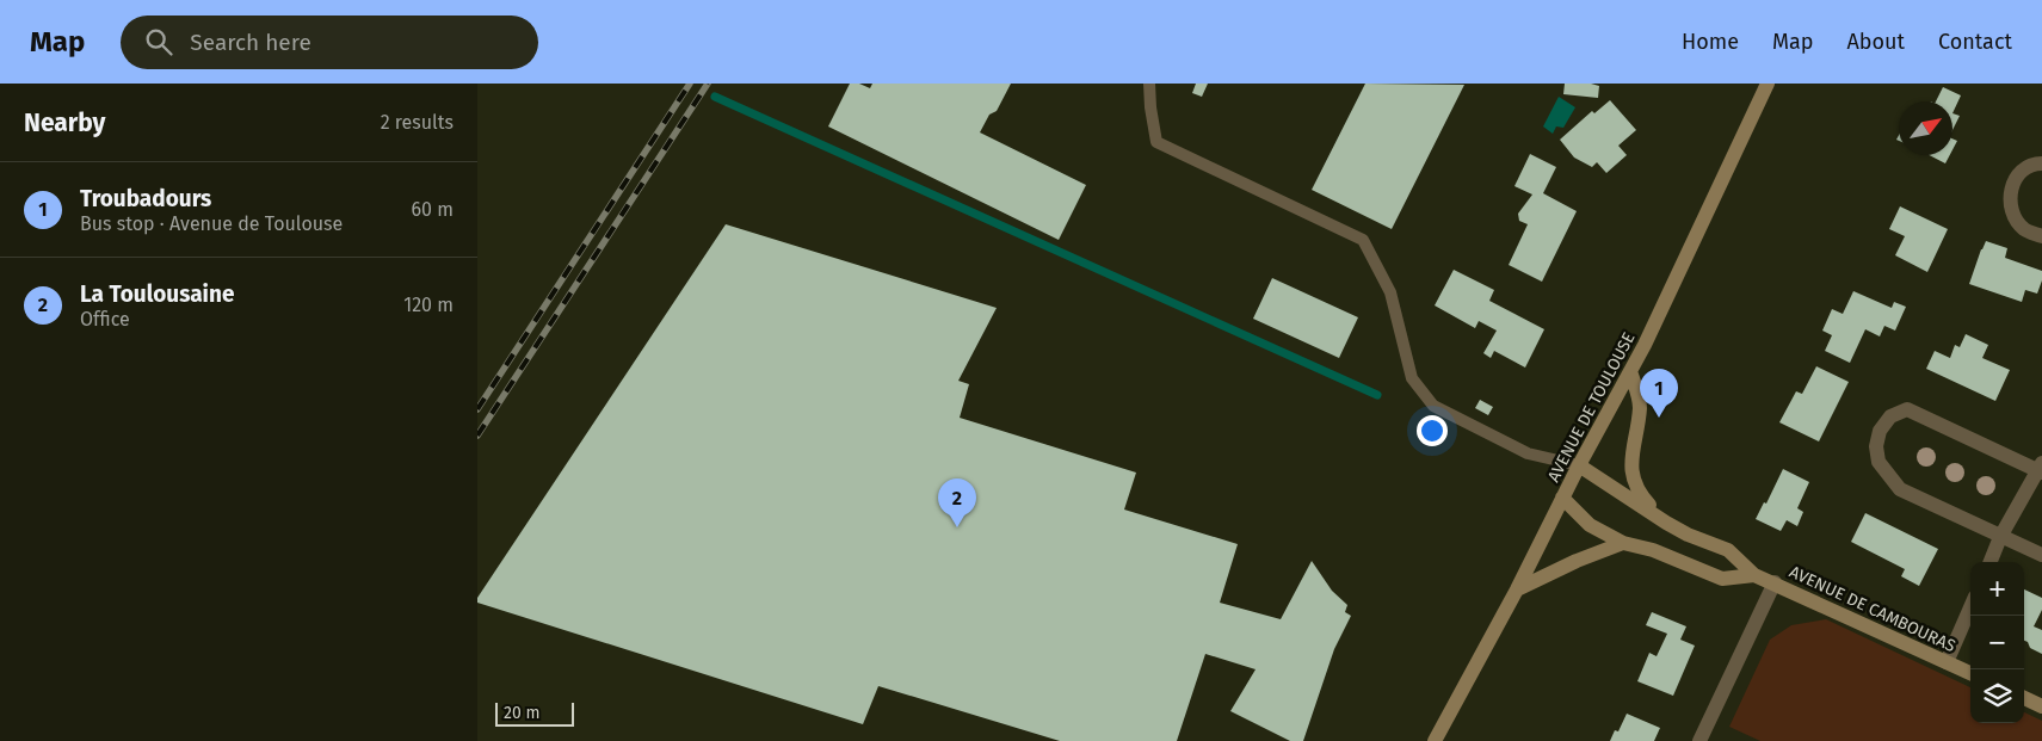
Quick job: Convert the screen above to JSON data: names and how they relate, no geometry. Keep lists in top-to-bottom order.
{
  "streets": {
    "street": ["AVENUE DE TOULOUSE", "AVENUE DE CAMBOURAS"]
  },
  "scale_bar": "20 m",
  "north": "top right",
  "page": {
    "header": "Map",
    "search": "Search here",
    "nav": [
      "Home",
      "Map",
      "About",
      "Contact"
    ],
    "heading": ["Nearby", "2 results"],
    "list": [
      {
        "mark": "1",
        "name": "Troubadours",
        "note": "Bus stop · Avenue de Toulouse",
        "value": "60 m"
      },
      {
        "mark": "2",
        "name": "La Toulousaine",
        "note": "Office",
        "value": "120 m"
      }
    ],
    "pins": ["1", "2"],
    "map_buttons": ["+", "−"],
    "scale": "20 m"
  }
}
